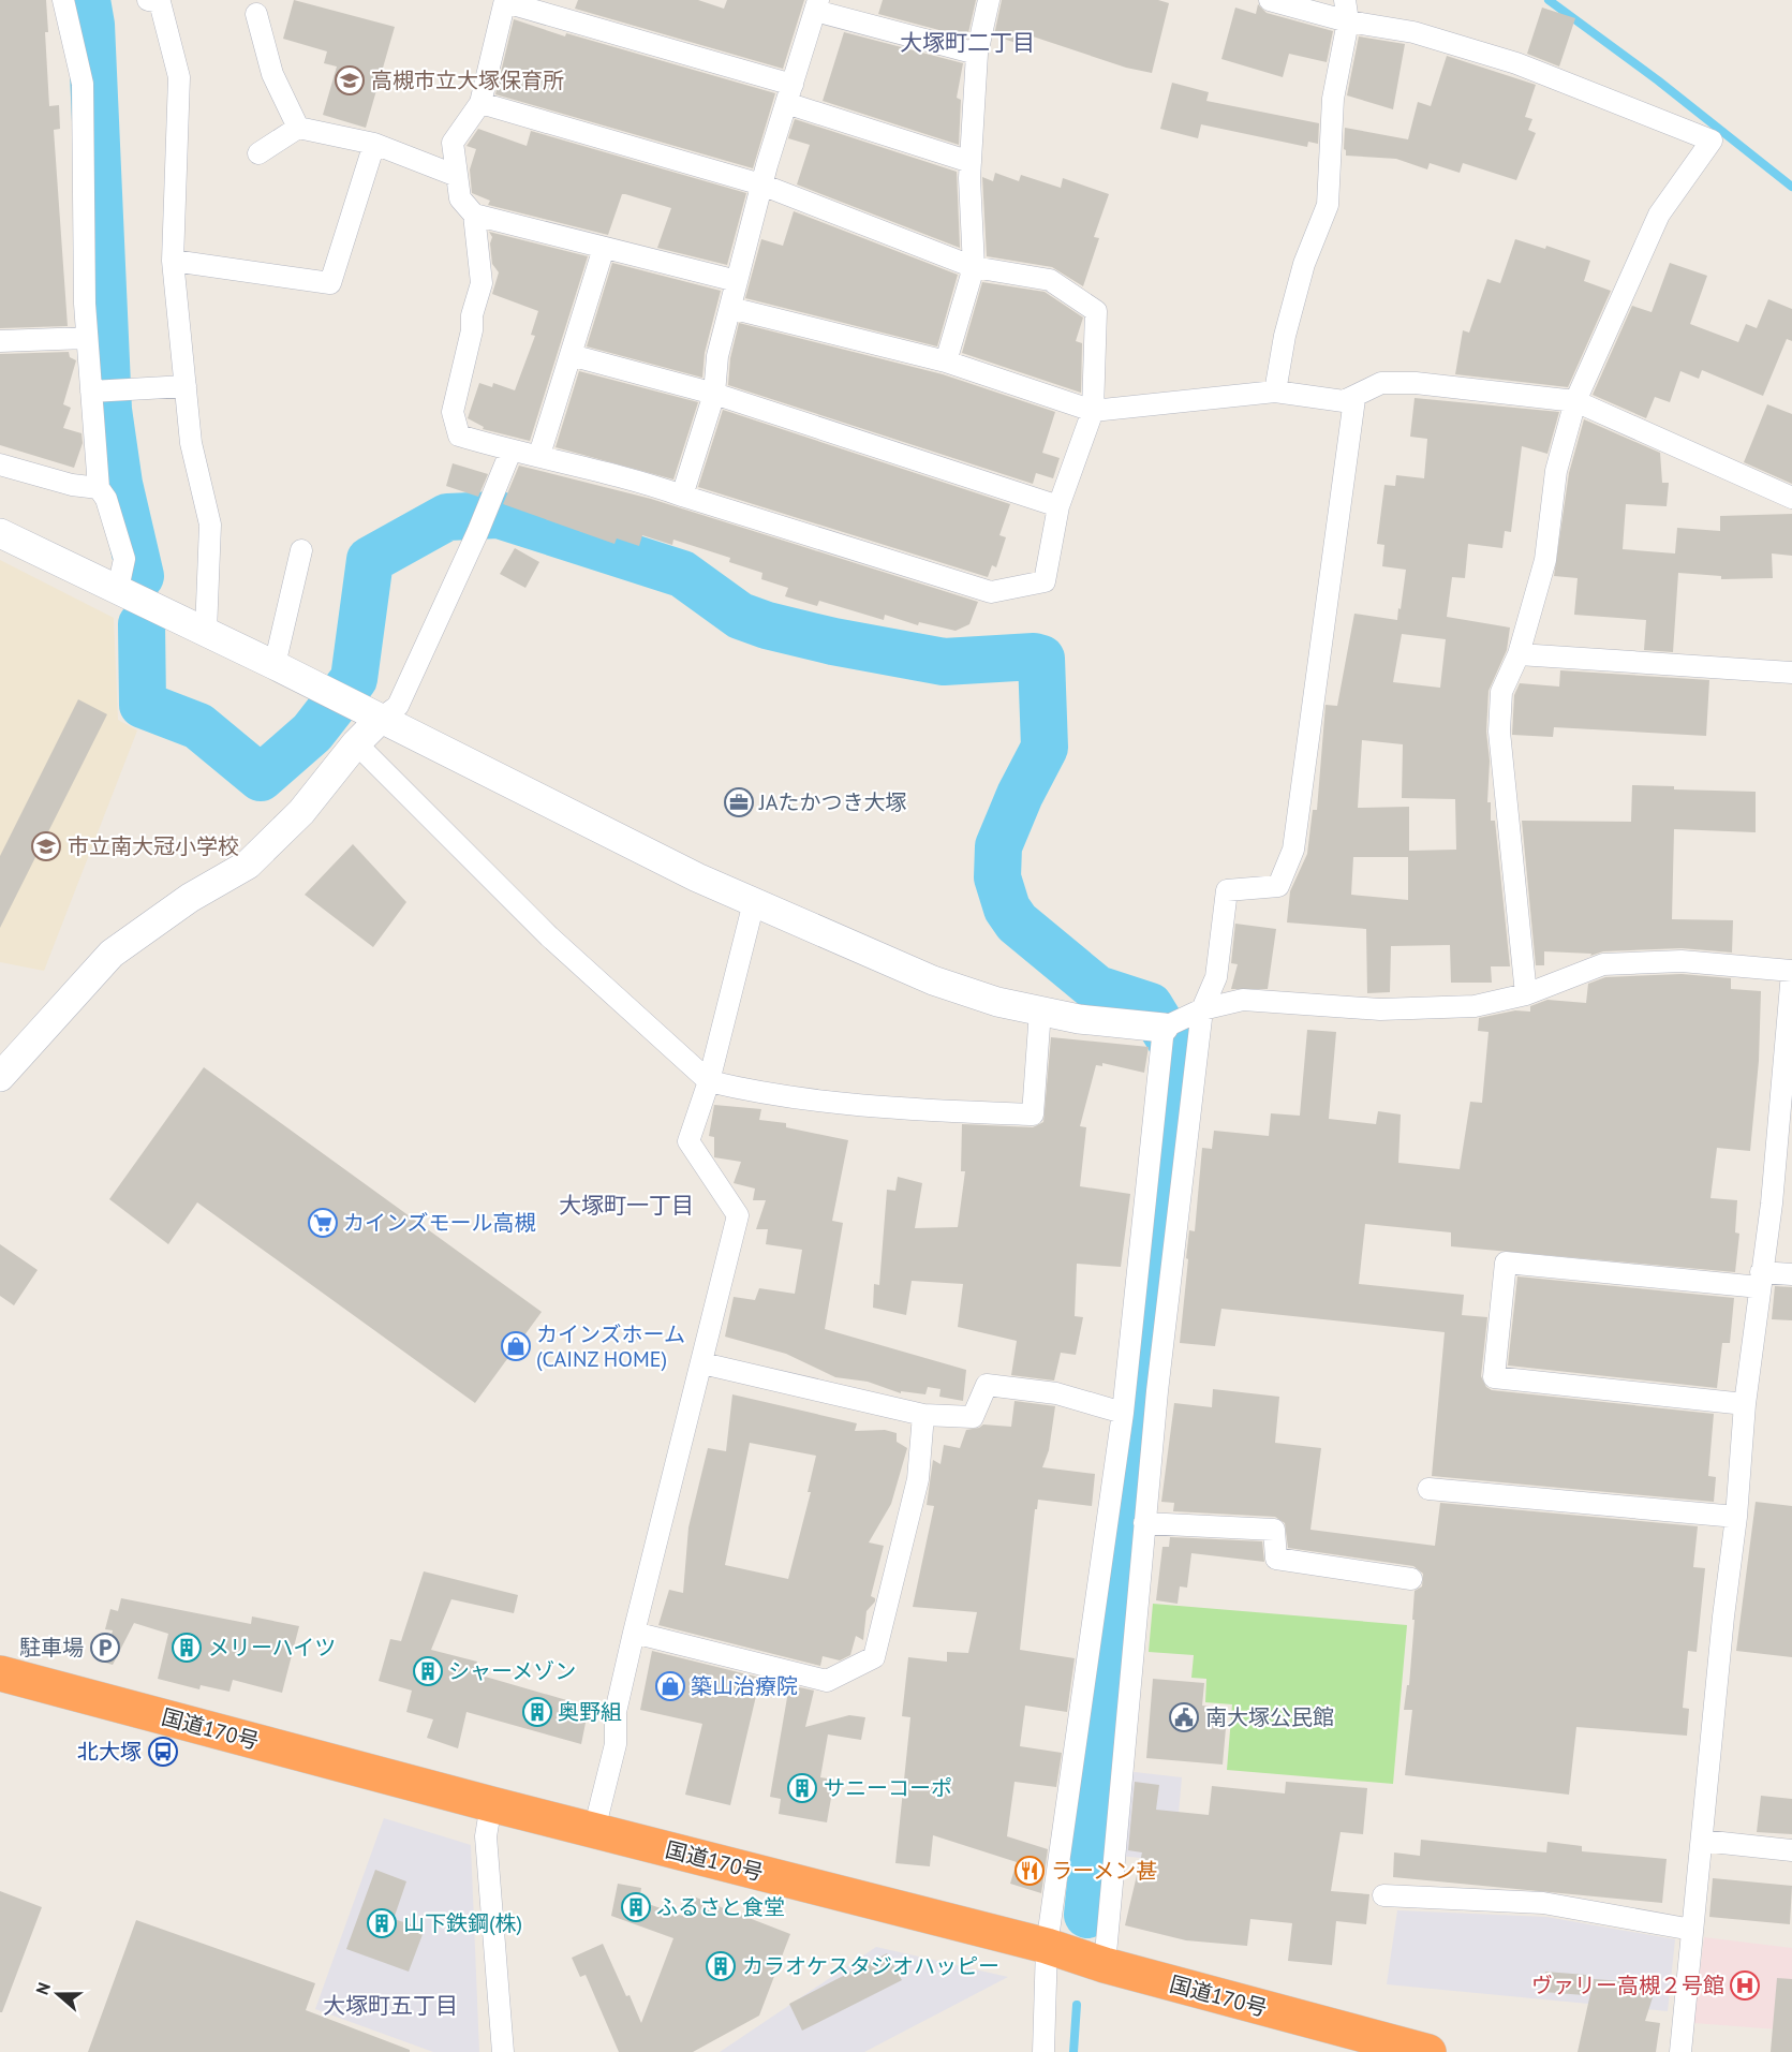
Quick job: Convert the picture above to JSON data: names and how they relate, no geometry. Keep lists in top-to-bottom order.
{
  "streets": {
    "highway": ["国道170号"]
  },
  "districts": ["大塚町二丁目", "大塚町一丁目", "大塚町五丁目"],
  "places": {
    "school or university": ["高槻市立大塚保育所", "市立南大冠小学校"],
    "office": ["JAたかつき大塚"],
    "supermarket": ["カインズモール高槻"],
    "shop": ["カインズホーム (CAINZ HOME)", "築山治療院"],
    "parking": ["駐車場"],
    "building": [
      "メリーハイツ",
      "シャーメゾン",
      "奥野組",
      "サニーコーポ",
      "ふるさと食堂",
      "山下鉄鋼(株)",
      "カラオケスタジオハッピー"
    ],
    "public building": ["南大塚公民館"],
    "bus stop": ["北大塚"],
    "restaurant": ["ラーメン甚"],
    "hospital": ["ヴァリー高槻２号館"]
  },
  "north": "left"
}
